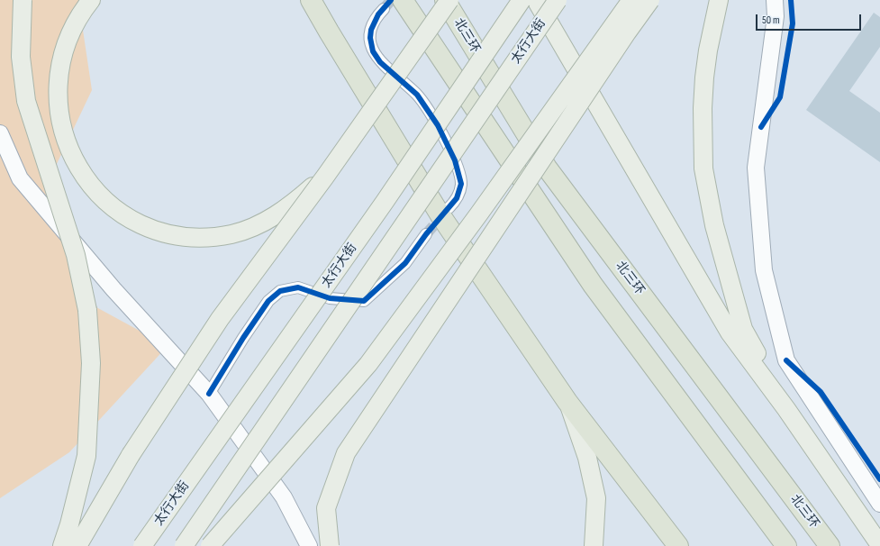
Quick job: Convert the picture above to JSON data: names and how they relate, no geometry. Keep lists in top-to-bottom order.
{
  "streets": {
    "highway": ["北三环"],
    "main road": ["太行大街"]
  },
  "scale_bar": "50 m"
}
